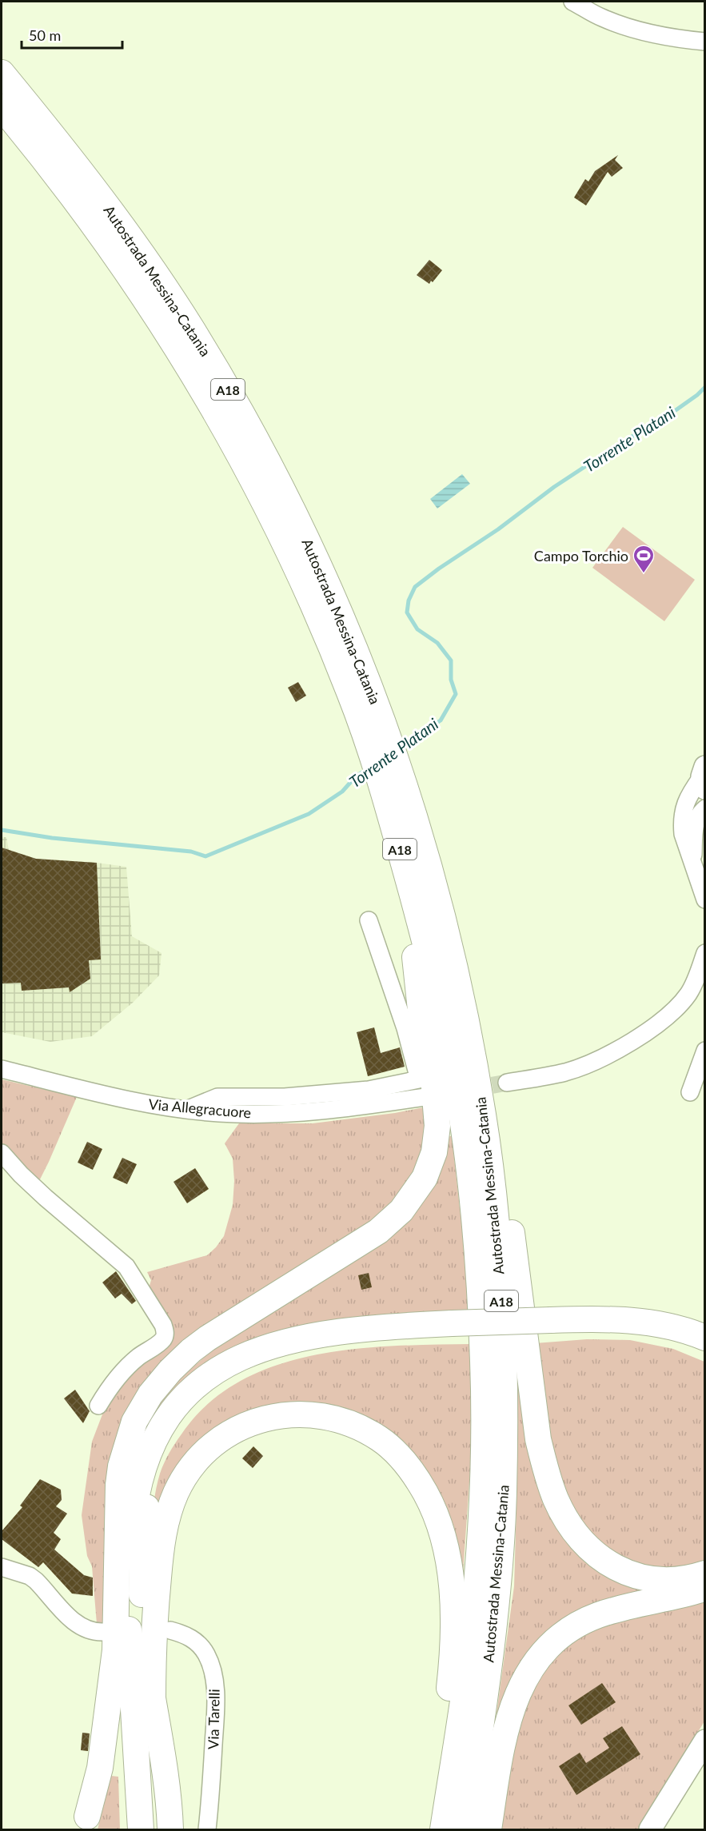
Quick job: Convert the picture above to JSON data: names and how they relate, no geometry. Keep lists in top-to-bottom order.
{
  "streets": {
    "highway": ["Autostrada Messina-Catania", "A18"],
    "street": ["Via Allegracuore", "Via Tarelli"]
  },
  "crossings": [
    ["Autostrada Messina-Catania", "A18"]
  ],
  "water": ["Torrente Platani"],
  "places": {
    "sports": ["Campo Torchio"]
  },
  "scale_bar": "50 m"
}
